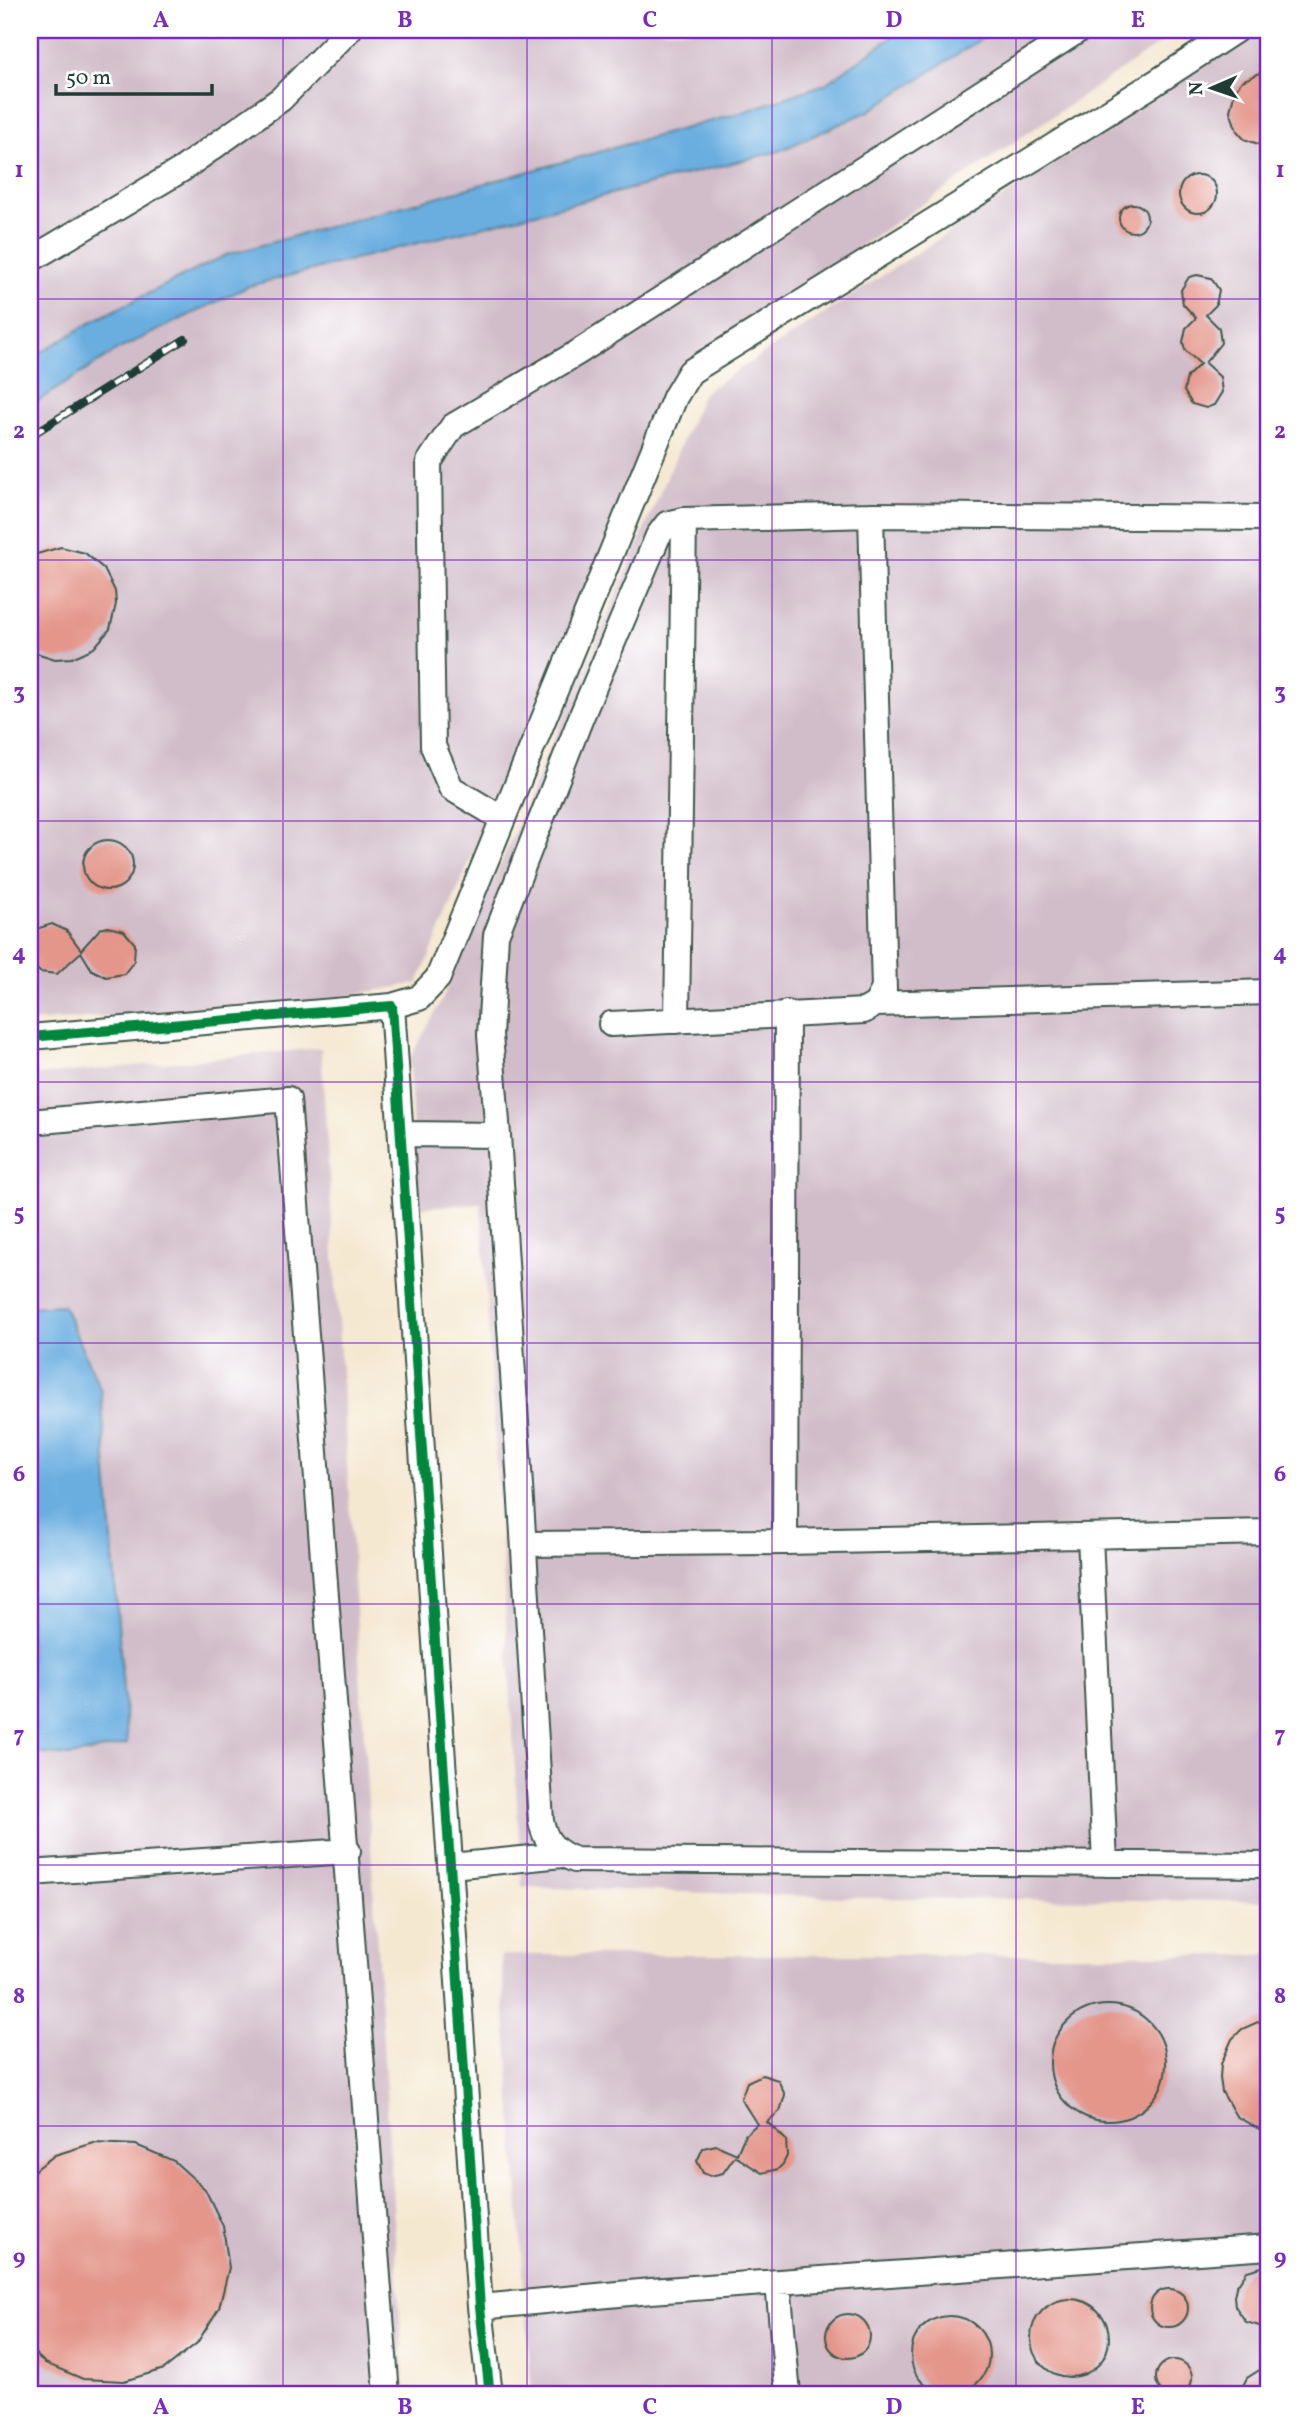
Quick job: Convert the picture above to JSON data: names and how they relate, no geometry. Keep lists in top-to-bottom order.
{
  "scale_bar": "50 m",
  "north": "left",
  "grid": {
    "columns": [
      "A",
      "B",
      "C",
      "D",
      "E"
    ],
    "rows": [
      "1",
      "2",
      "3",
      "4",
      "5",
      "6",
      "7",
      "8",
      "9"
    ]
  }
}
